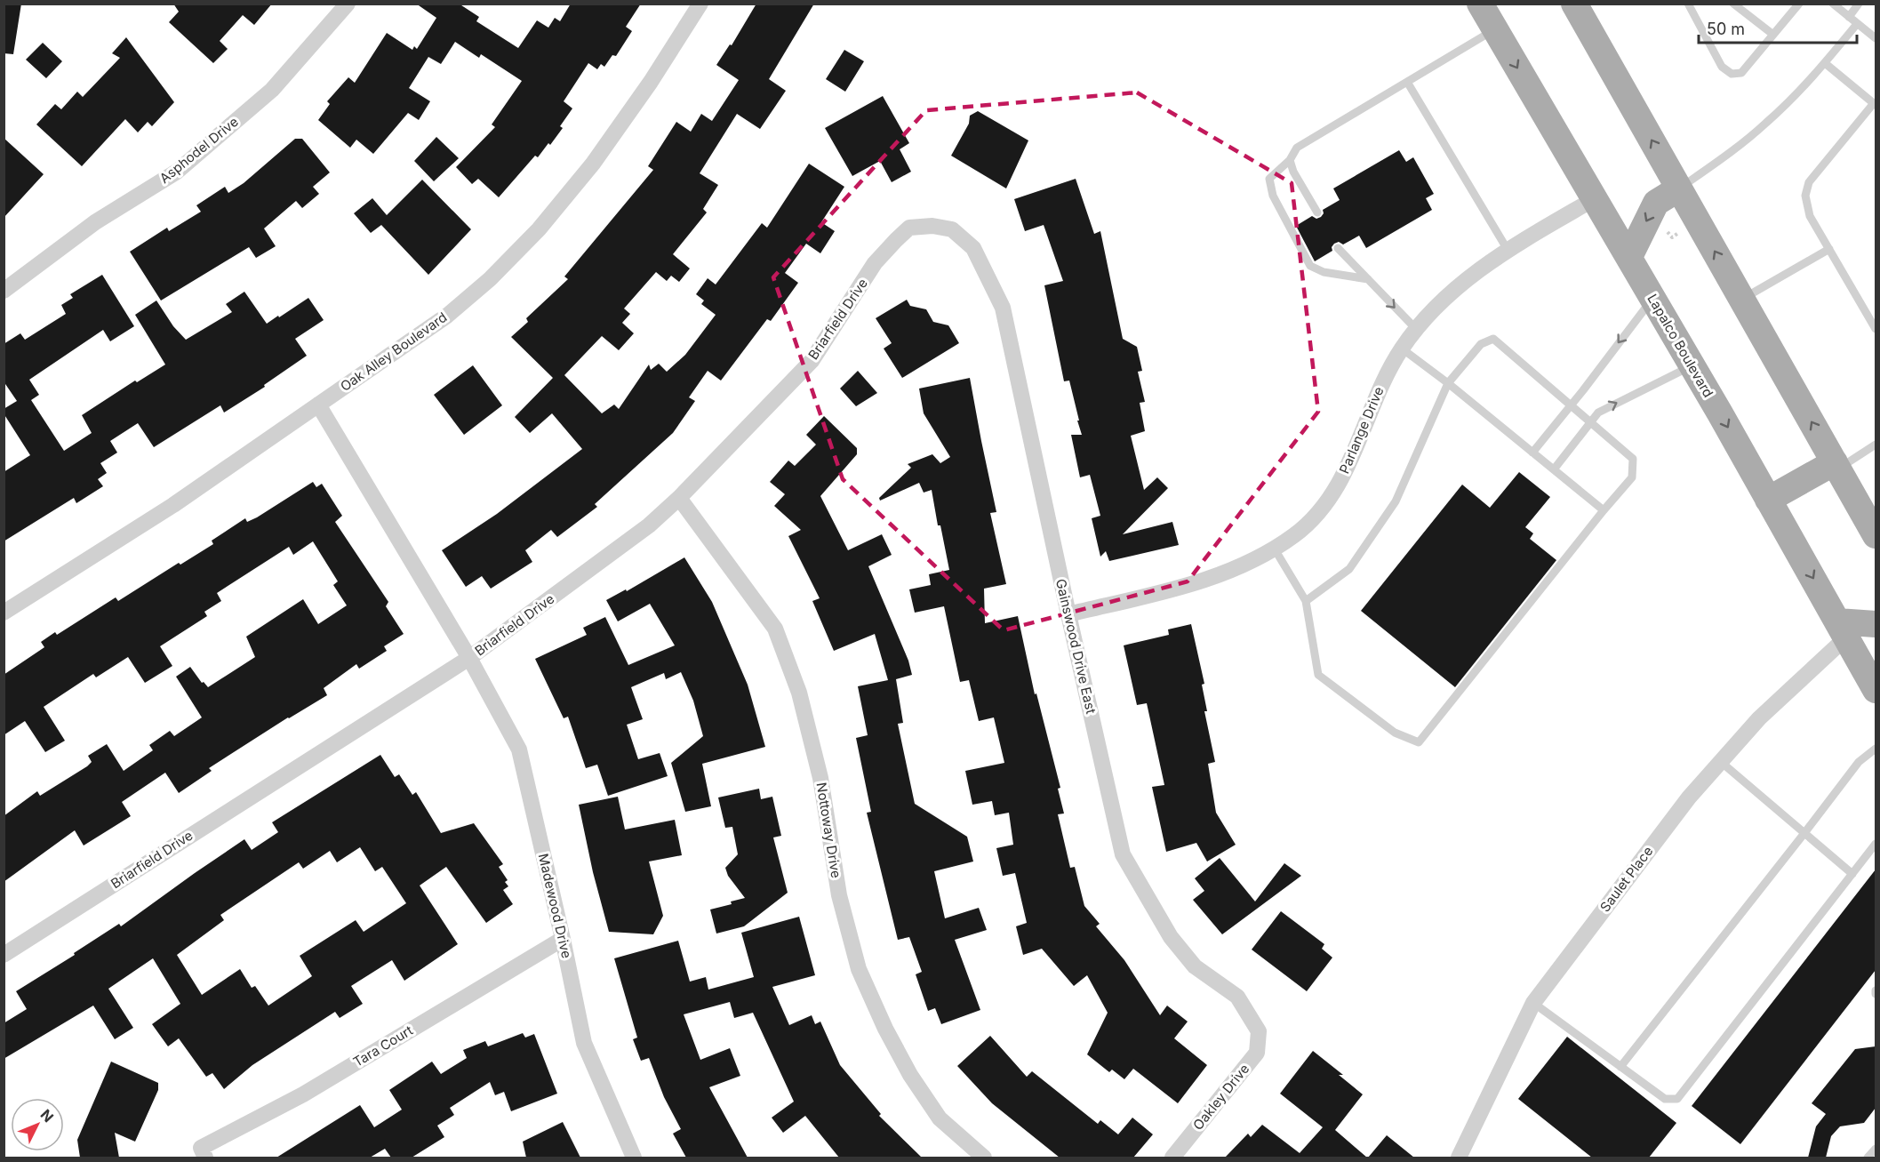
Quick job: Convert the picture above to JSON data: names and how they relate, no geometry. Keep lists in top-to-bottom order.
{
  "streets": {
    "main road": ["Lapalco Boulevard"],
    "street": [
      "Asphodel Drive",
      "Briarfield Drive",
      "Oak Alley Boulevard",
      "Parlange Drive",
      "Gainswood Drive East",
      "Nottoway Drive",
      "Saulet Place",
      "Madewood Drive",
      "Tara Court",
      "Oakley Drive"
    ]
  },
  "crossings": [
    ["Briarfield Drive", "Gainswood Drive East"],
    ["Briarfield Drive", "Nottoway Drive"],
    ["Briarfield Drive", "Madewood Drive"],
    ["Lapalco Boulevard", "Parlange Drive"],
    ["Lapalco Boulevard", "Saulet Place"],
    ["Oak Alley Boulevard", "Madewood Drive"],
    ["Parlange Drive", "Gainswood Drive East"],
    ["Gainswood Drive East", "Oakley Drive"],
    ["Madewood Drive", "Tara Court"]
  ],
  "scale_bar": "50 m",
  "north": "top right"
}
